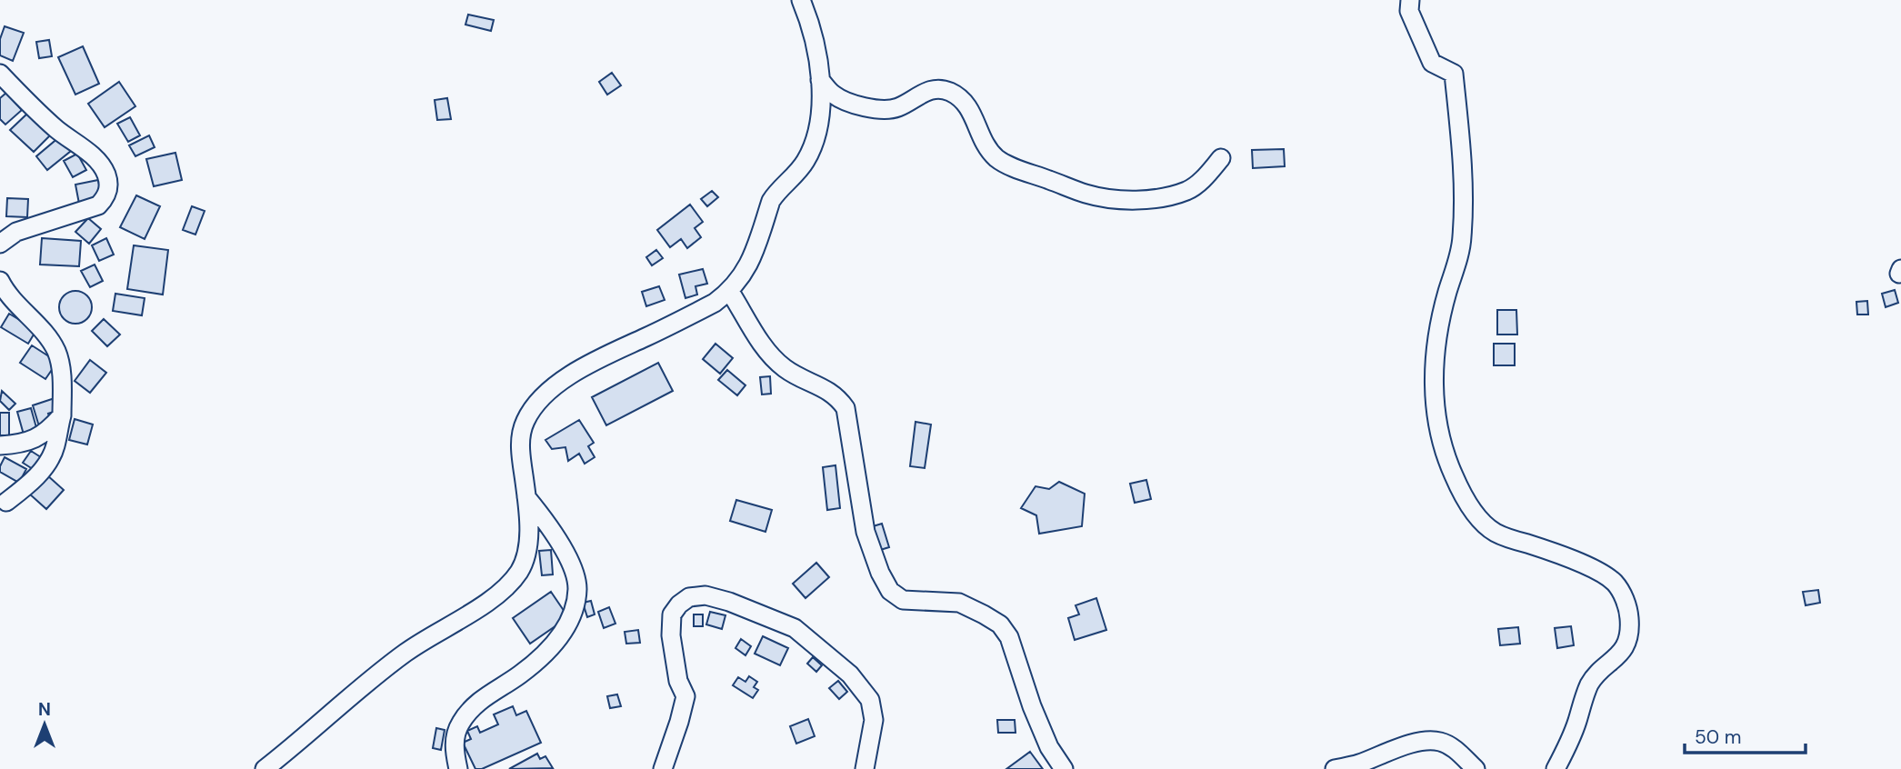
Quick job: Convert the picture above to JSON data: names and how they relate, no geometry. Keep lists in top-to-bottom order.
{
  "scale_bar": "50 m",
  "north": "top"
}
